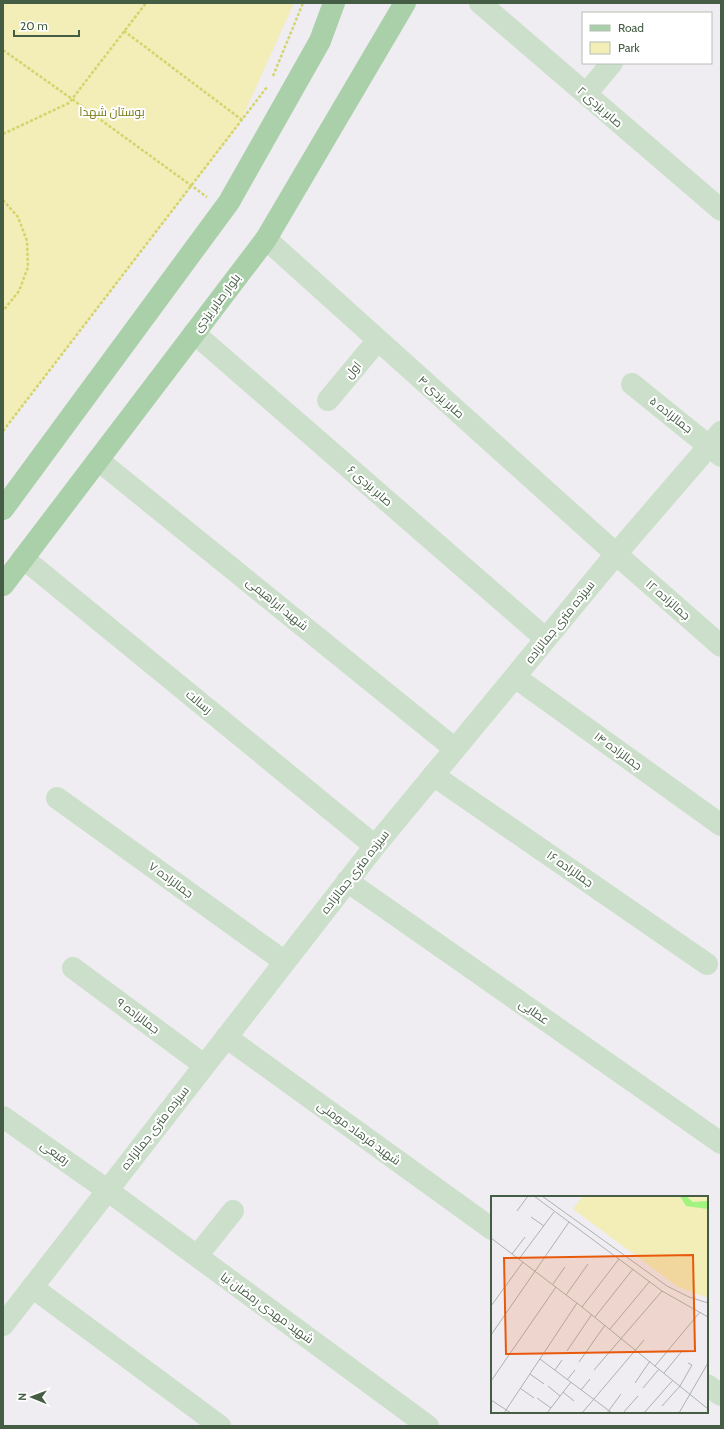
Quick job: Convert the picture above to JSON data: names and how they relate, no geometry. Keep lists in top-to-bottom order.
{
  "streets": {
    "main road": ["بلوار صابر یزدی"],
    "street": [
      "صابر یزدی ۲",
      "اول",
      "صابر یزدی ۴",
      "جمالزاده ۵",
      "صابر یزدی ۶",
      "جمالزاده ۱۲",
      "شهید ابراهیمی",
      "سیزده متری جمالزاده",
      "رسالت",
      "جمالزاده ۱۴",
      "جمالزاده ۱۶",
      "جمالزاده ۷",
      "عطایی",
      "جمالزاده ۹",
      "شهید فرهاد مومنی",
      "رفیعی",
      "شهید مهدی رمضان نیا"
    ]
  },
  "crossings": [
    ["بلوار صابر یزدی", "صابر یزدی ۴"],
    ["بلوار صابر یزدی", "صابر یزدی ۶"],
    ["بلوار صابر یزدی", "شهید ابراهیمی"],
    ["بلوار صابر یزدی", "رسالت"],
    ["اول", "صابر یزدی ۴"],
    ["صابر یزدی ۴", "جمالزاده ۱۲"],
    ["صابر یزدی ۴", "سیزده متری جمالزاده"],
    ["جمالزاده ۵", "سیزده متری جمالزاده"],
    ["صابر یزدی ۶", "سیزده متری جمالزاده"],
    ["جمالزاده ۱۲", "سیزده متری جمالزاده"],
    ["شهید ابراهیمی", "سیزده متری جمالزاده"],
    ["سیزده متری جمالزاده", "رسالت"],
    ["سیزده متری جمالزاده", "جمالزاده ۱۴"],
    ["سیزده متری جمالزاده", "جمالزاده ۱۶"],
    ["سیزده متری جمالزاده", "جمالزاده ۷"],
    ["سیزده متری جمالزاده", "عطایی"],
    ["سیزده متری جمالزاده", "جمالزاده ۹"],
    ["سیزده متری جمالزاده", "شهید فرهاد مومنی"],
    ["سیزده متری جمالزاده", "رفیعی"],
    ["سیزده متری جمالزاده", "شهید مهدی رمضان نیا"],
    ["رفیعی", "شهید مهدی رمضان نیا"]
  ],
  "parks": ["بوستان شهدا"],
  "legend": ["Road", "Park"],
  "scale_bar": "20 m",
  "north": "left"
}
